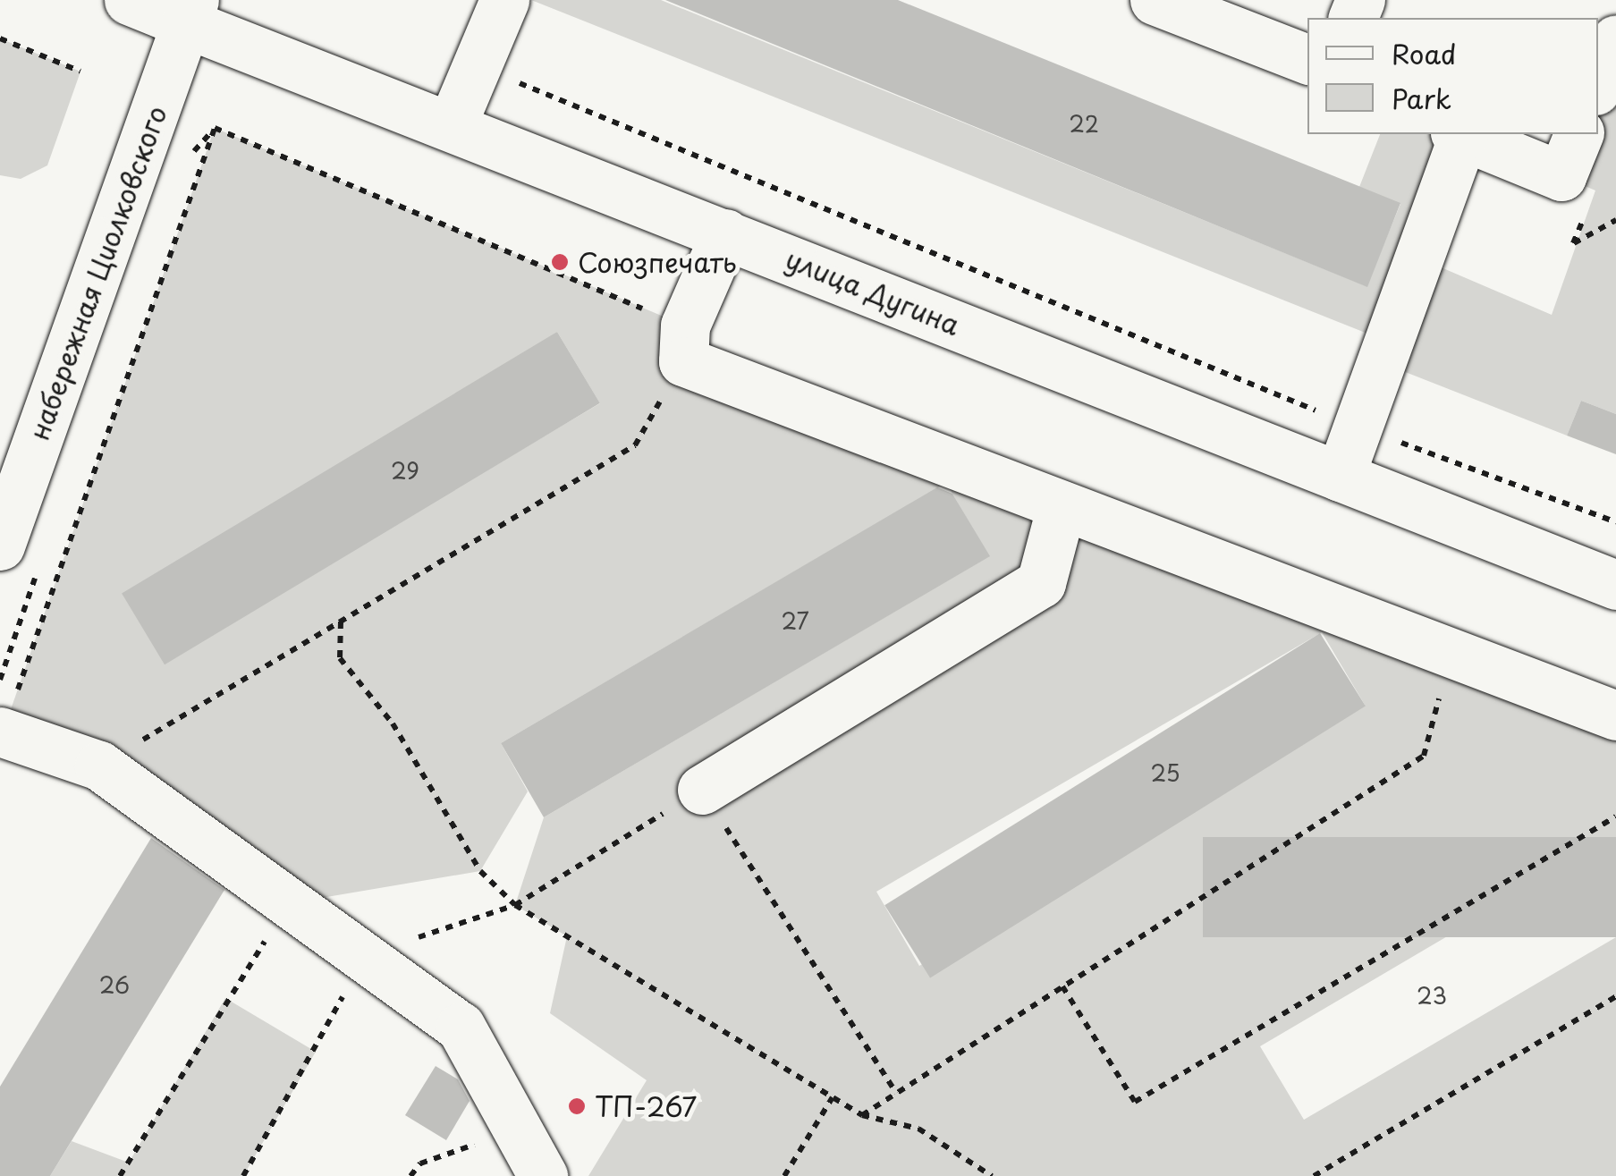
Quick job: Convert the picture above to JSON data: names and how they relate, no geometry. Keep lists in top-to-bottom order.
{
  "streets": {
    "main road": ["набережная Циолковского", "улица Дугина"]
  },
  "crossings": [
    ["набережная Циолковского", "улица Дугина"]
  ],
  "places": ["Союзпечать", "ТП-267"],
  "house_numbers": [
    "22",
    "29",
    "27",
    "25",
    "26",
    "23"
  ],
  "legend": ["Road", "Park"]
}
